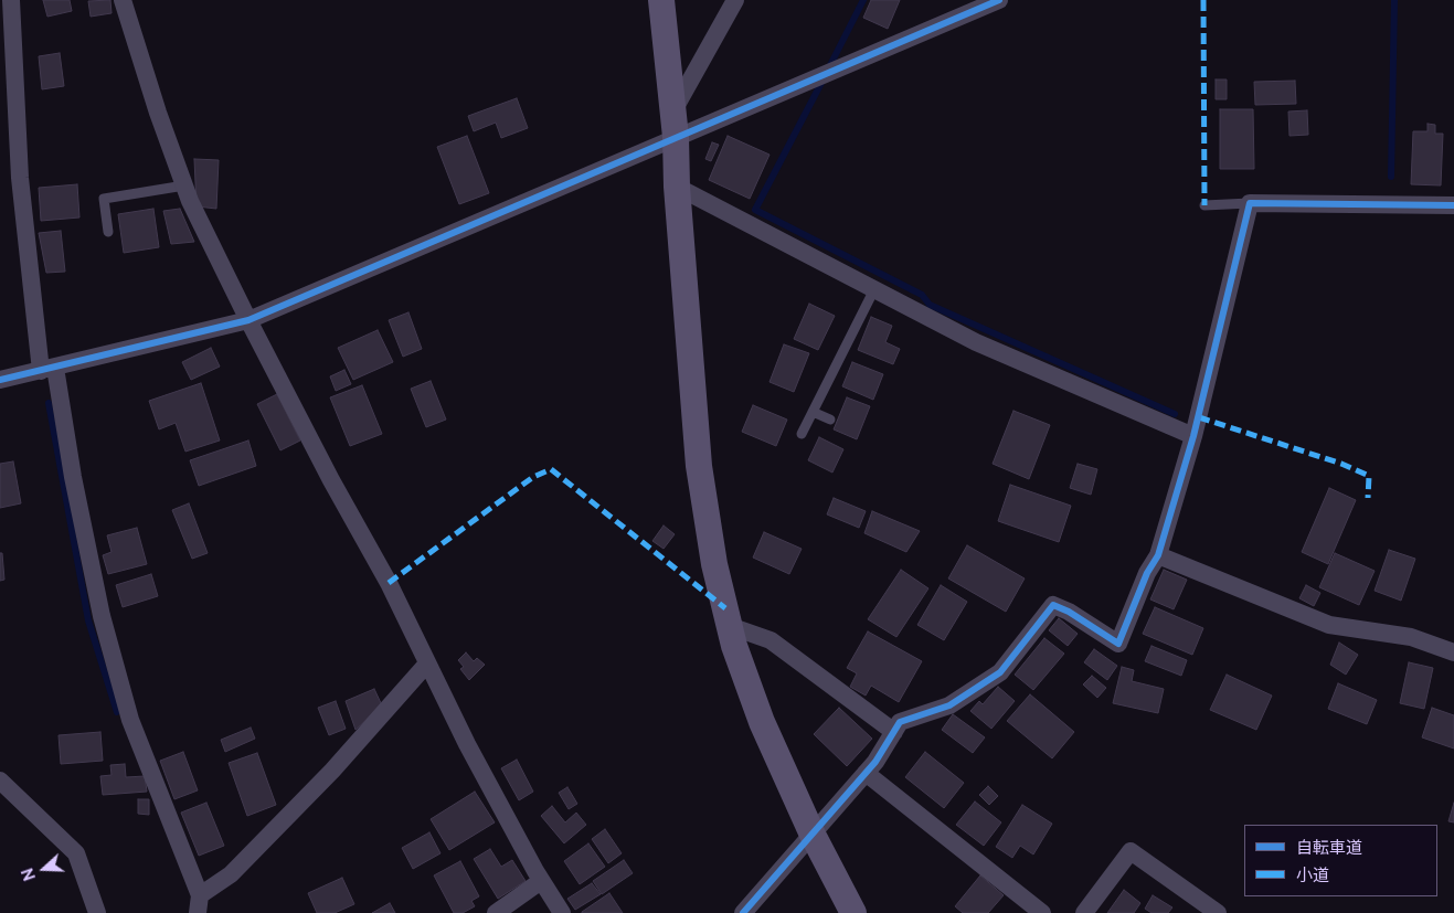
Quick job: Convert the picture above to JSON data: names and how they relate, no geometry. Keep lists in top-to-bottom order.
{
  "legend": ["自転車道", "小道"],
  "north": "left"
}
